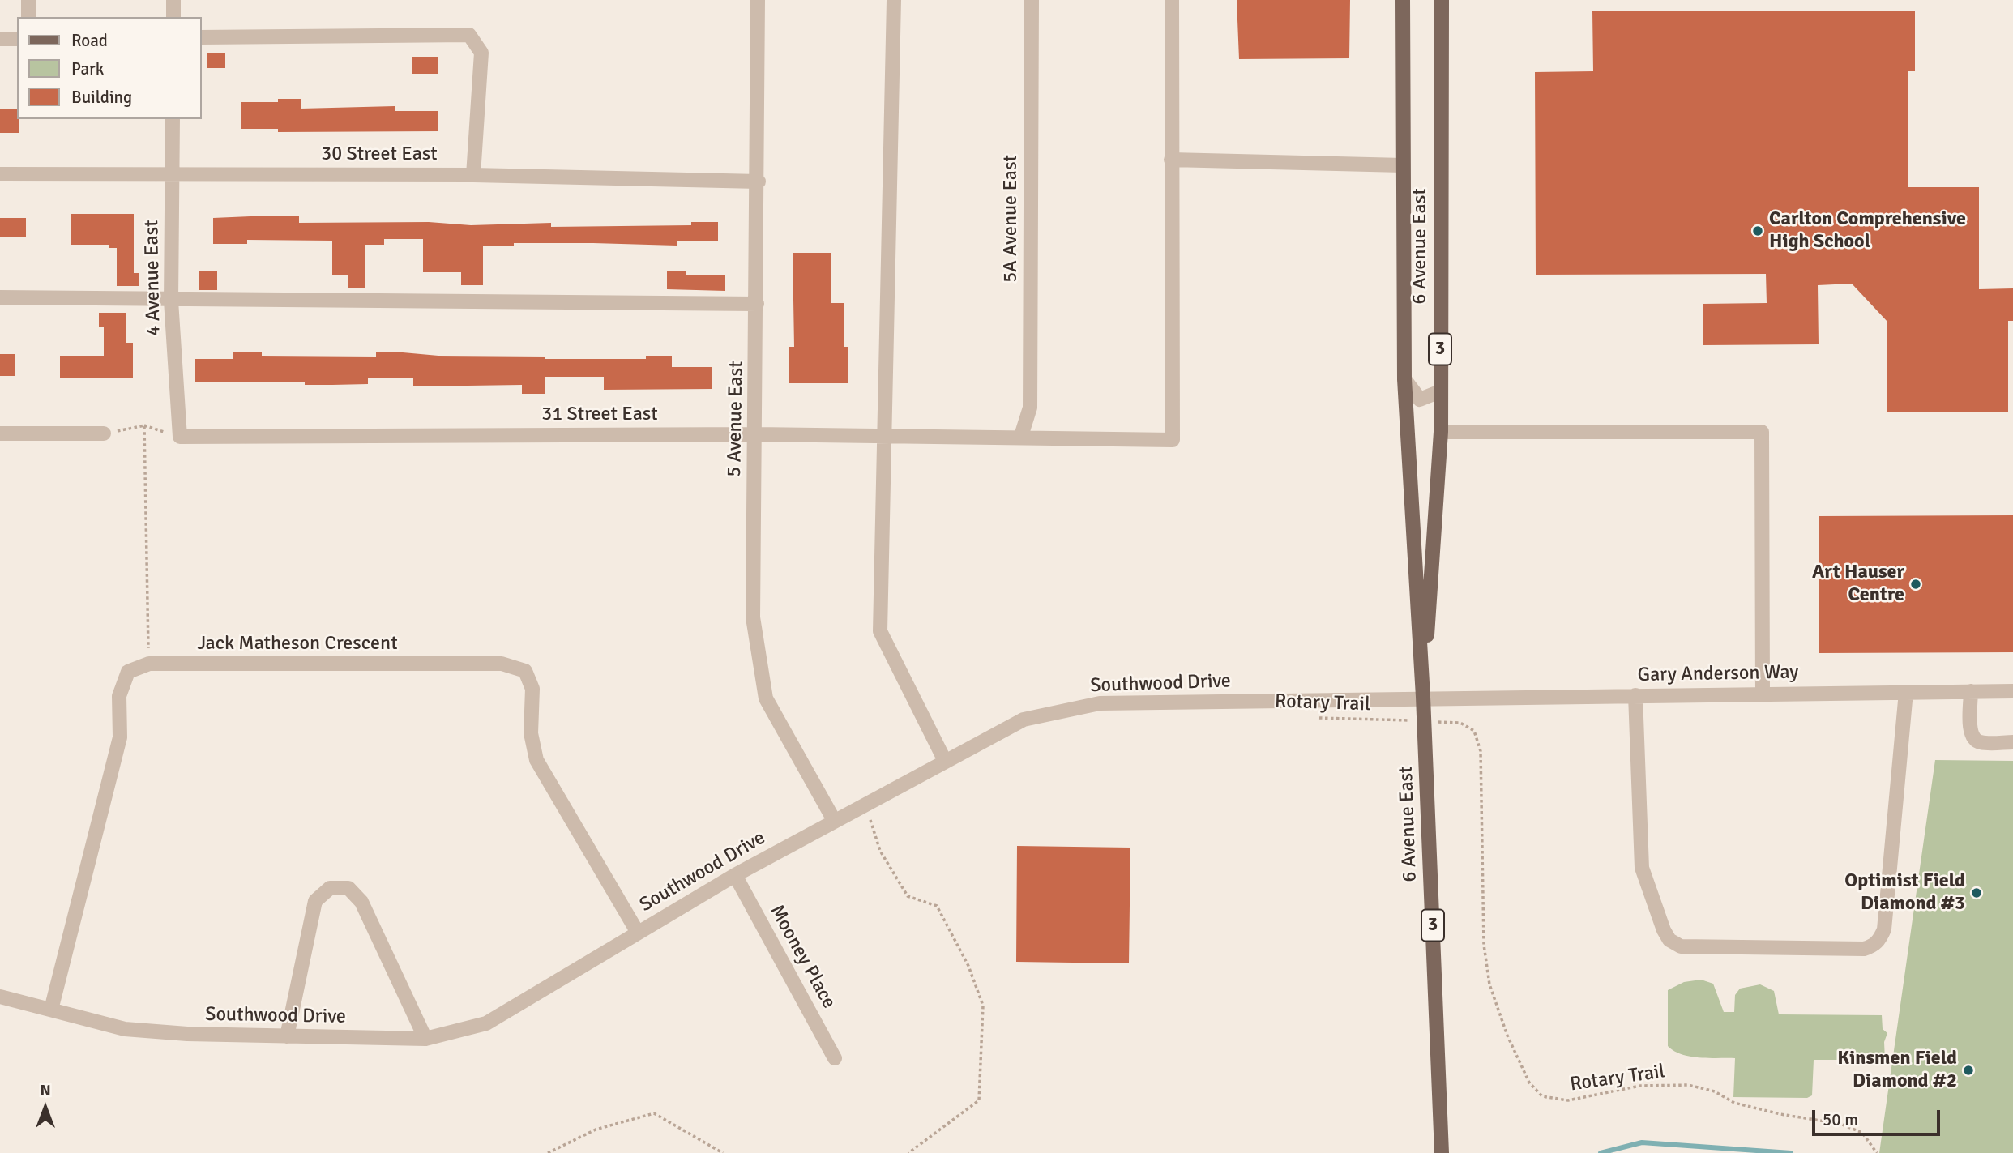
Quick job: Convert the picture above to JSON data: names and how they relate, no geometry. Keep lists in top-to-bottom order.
{
  "streets": {
    "main road": ["6 Avenue East", "3"],
    "street": [
      "30 Street East",
      "5A Avenue East",
      "4 Avenue East",
      "31 Street East",
      "5 Avenue East",
      "Jack Matheson Crescent",
      "Gary Anderson Way",
      "Southwood Drive",
      "Mooney Place"
    ],
    "path": ["Rotary Trail"]
  },
  "crossings": [
    ["30 Street East", "4 Avenue East"],
    ["30 Street East", "5 Avenue East"],
    ["5A Avenue East", "31 Street East"],
    ["6 Avenue East", "Gary Anderson Way"],
    ["6 Avenue East", "Southwood Drive"],
    ["4 Avenue East", "31 Street East"],
    ["31 Street East", "5 Avenue East"],
    ["5 Avenue East", "Southwood Drive"],
    ["Jack Matheson Crescent", "Southwood Drive"],
    ["Gary Anderson Way", "Southwood Drive"],
    ["Southwood Drive", "Mooney Place"]
  ],
  "places": [
    "Carlton Comprehensive High School",
    "Art Hauser Centre",
    "Optimist Field Diamond #3",
    "Kinsmen Field Diamond #2"
  ],
  "legend": ["Road", "Park", "Building"],
  "scale_bar": "50 m",
  "north": "top"
}
